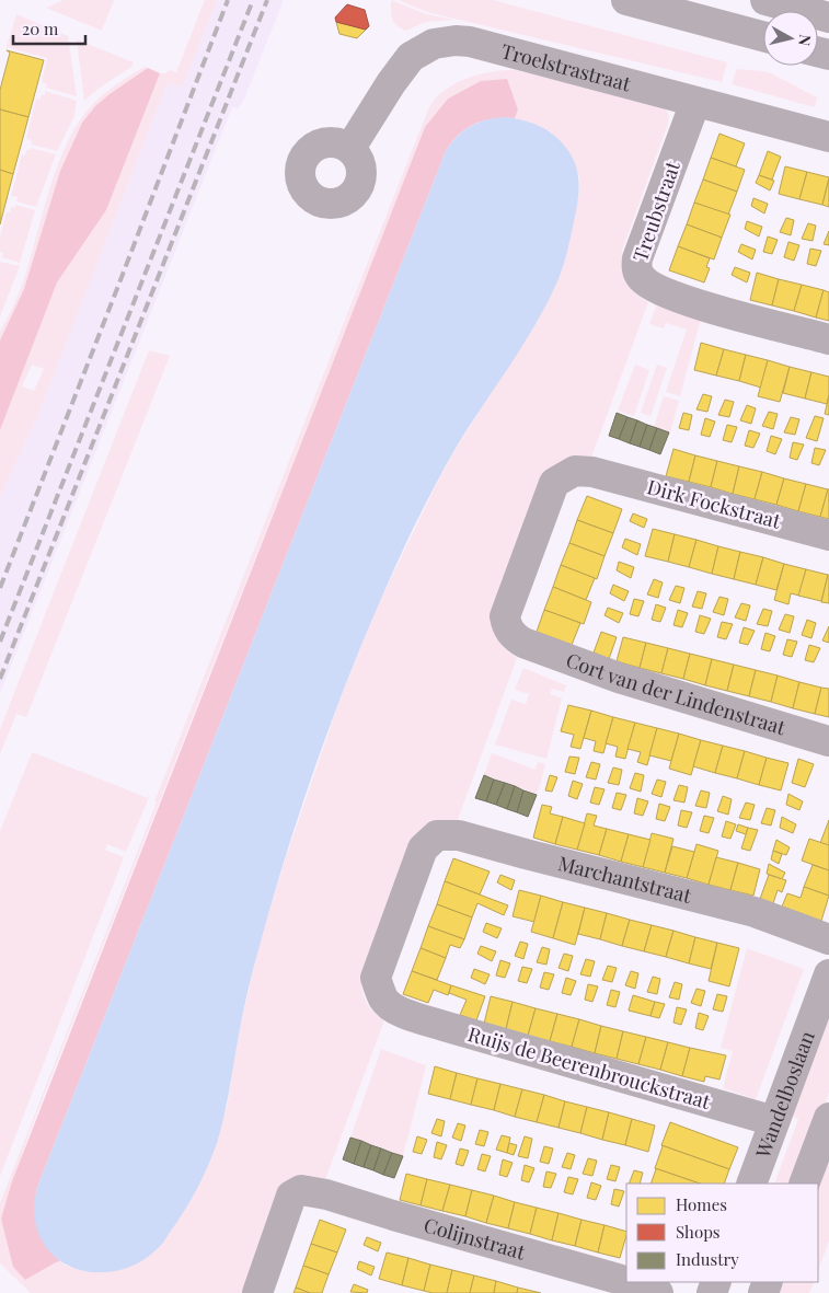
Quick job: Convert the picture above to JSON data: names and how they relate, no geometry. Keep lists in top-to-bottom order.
{
  "streets": {
    "street": [
      "Troelstrastraat",
      "Treubstraat",
      "Dirk Fockstraat",
      "Cort van der Lindenstraat",
      "Marchantstraat",
      "Ruijs de Beerenbrouckstraat",
      "Wandelboslaan",
      "Colijnstraat"
    ]
  },
  "crossings": [
    ["Troelstrastraat", "Treubstraat"],
    ["Dirk Fockstraat", "Cort van der Lindenstraat"],
    ["Marchantstraat", "Ruijs de Beerenbrouckstraat"],
    ["Ruijs de Beerenbrouckstraat", "Wandelboslaan"]
  ],
  "legend": ["Homes", "Shops", "Industry"],
  "scale_bar": "20 m",
  "north": "right"
}
